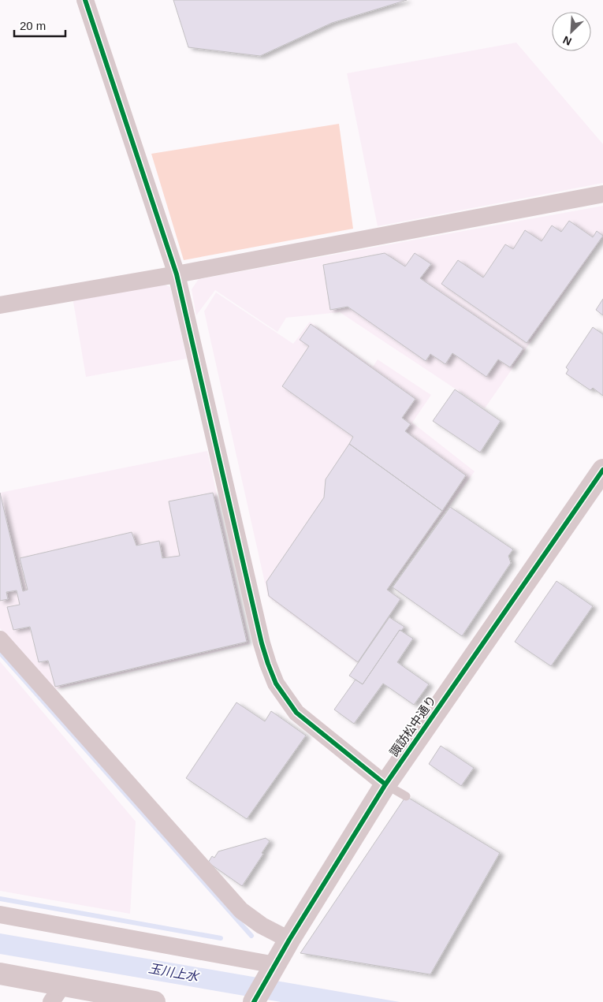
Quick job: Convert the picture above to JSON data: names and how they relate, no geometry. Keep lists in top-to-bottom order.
{
  "streets": {
    "street": ["諏訪松中通り"]
  },
  "water": ["玉川上水"],
  "scale_bar": "20 m",
  "north": "bottom left"
}
